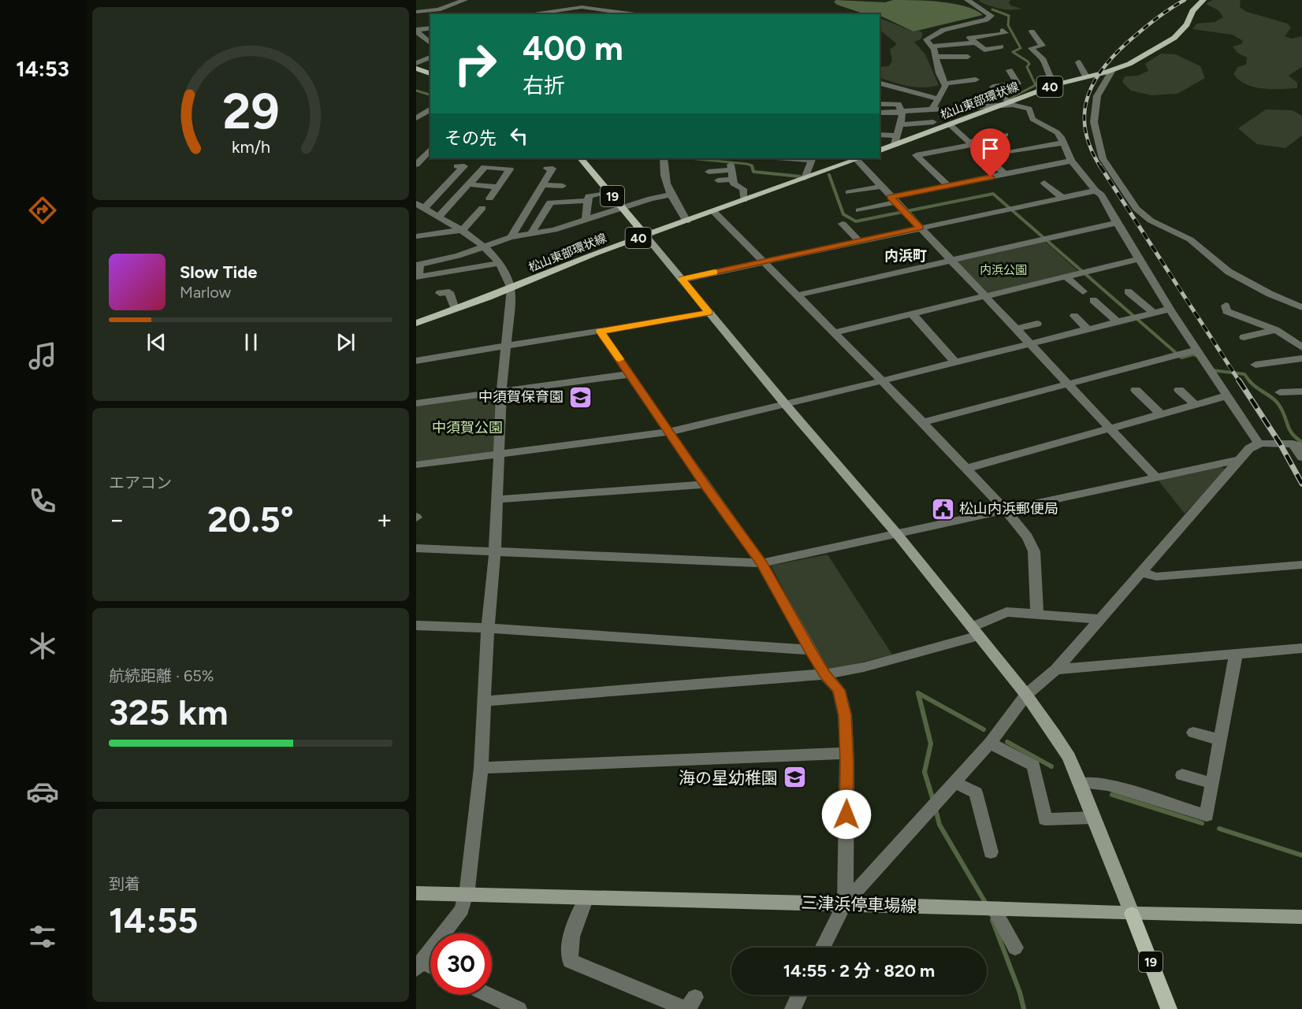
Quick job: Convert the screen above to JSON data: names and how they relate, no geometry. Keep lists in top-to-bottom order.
{
  "streets": {
    "main road": ["40", "松山東部環状線", "19"],
    "street": ["三津浜停車場線"]
  },
  "crossings": [
    ["松山東部環状線", "19"],
    ["19", "三津浜停車場線"]
  ],
  "districts": ["内浜町"],
  "parks": ["内浜公園", "中須賀公園"],
  "places": {
    "school or university": ["中須賀保育園", "海の星幼稚園"],
    "public building": ["松山内浜郵便局"]
  },
  "page": {
    "tabs": "14:53",
    "turn": ["400 m", "右折"],
    "then": "その先",
    "song": ["Slow Tide", "Marlow"],
    "tile": [
      "エアコン",
      ["航続距離 · 65%", "325 km"],
      ["到着", "14:55"]
    ],
    "heat": ["−", "20.5°", "+"],
    "limit": "30",
    "trip": "14:55 · 2 分 · 820 m",
    "gauge": ["29", "km/h"]
  }
}
